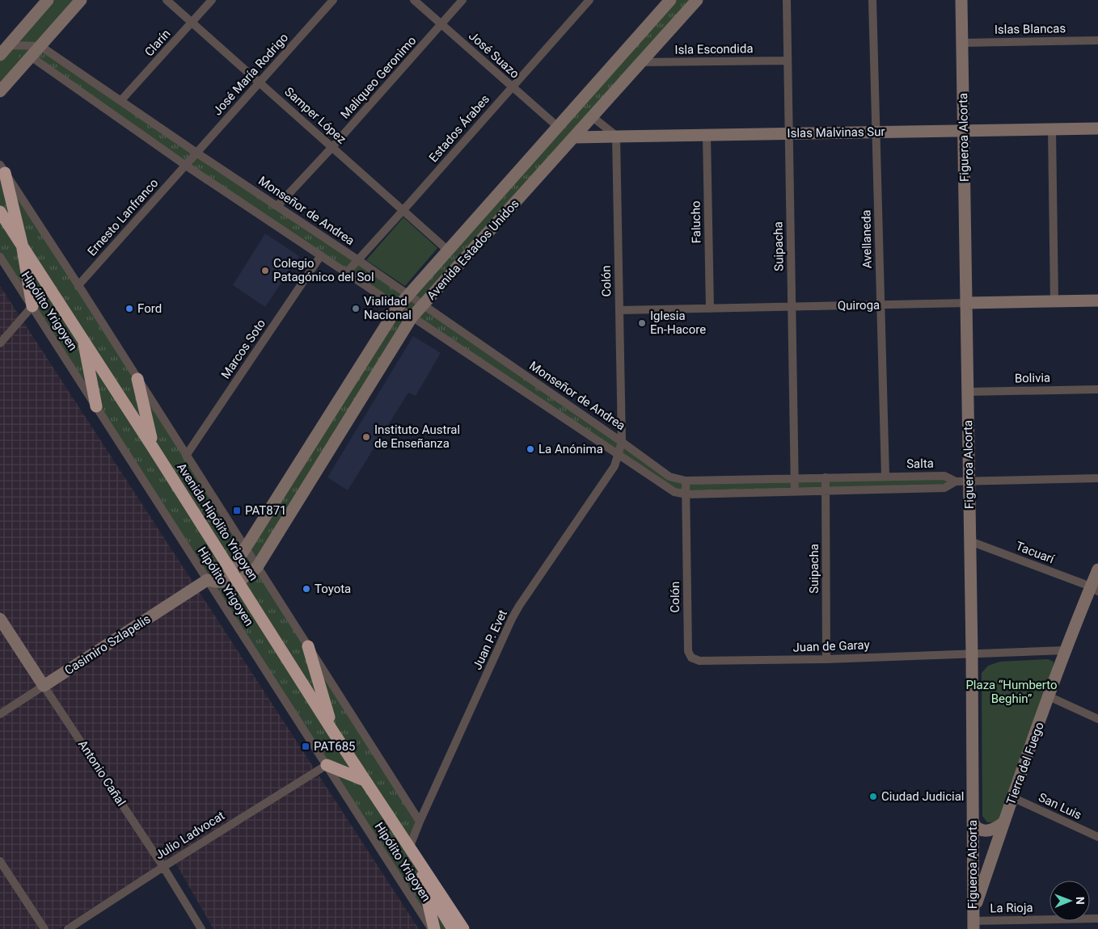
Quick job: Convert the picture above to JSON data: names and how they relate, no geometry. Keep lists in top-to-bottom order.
{
  "streets": {
    "highway": ["Avenida Hipólito Yrigoyen"],
    "street": [
      "Islas Blancas",
      "Clarín",
      "Isla Escondida",
      "José Suazo",
      "José María Rodrigo",
      "Maliqueo Geronimo",
      "Samper López",
      "Estados Árabes",
      "Islas Malvinas Sur",
      "Figueroa Alcorta",
      "Monseñor de Andrea",
      "Ernesto Lanfranco",
      "Falucho",
      "Avellaneda",
      "Suipacha",
      "Avenida Estados Unidos",
      "Colón",
      "Quiroga",
      "Hipólito Yrigoyen",
      "Marcos Soto",
      "Bolivia",
      "Salta",
      "Tacuarí",
      "Juan P. Evet",
      "Casimiro Szlapelis",
      "Juan de Garay",
      "Tierra del Fuego",
      "Antonio Cañal",
      "San Luis",
      "Julio Ladvocat",
      "La Rioja"
    ]
  },
  "crossings": [
    ["Islas Blancas", "Figueroa Alcorta"],
    ["Clarín", "Samper López"],
    ["Clarín", "Monseñor de Andrea"],
    ["Isla Escondida", "Suipacha"],
    ["Isla Escondida", "Avenida Estados Unidos"],
    ["José Suazo", "Maliqueo Geronimo"],
    ["José Suazo", "Estados Árabes"],
    ["José Suazo", "Avenida Estados Unidos"],
    ["José María Rodrigo", "Samper López"],
    ["José María Rodrigo", "Monseñor de Andrea"],
    ["José María Rodrigo", "Ernesto Lanfranco"],
    ["Maliqueo Geronimo", "Samper López"],
    ["Maliqueo Geronimo", "Monseñor de Andrea"],
    ["Samper López", "Estados Árabes"],
    ["Samper López", "Avenida Estados Unidos"],
    ["Estados Árabes", "Monseñor de Andrea"],
    ["Islas Malvinas Sur", "Figueroa Alcorta"],
    ["Islas Malvinas Sur", "Falucho"],
    ["Islas Malvinas Sur", "Avellaneda"],
    ["Islas Malvinas Sur", "Suipacha"],
    ["Islas Malvinas Sur", "Avenida Estados Unidos"],
    ["Islas Malvinas Sur", "Colón"],
    ["Figueroa Alcorta", "Quiroga"],
    ["Figueroa Alcorta", "Bolivia"],
    ["Figueroa Alcorta", "Tacuarí"],
    ["Figueroa Alcorta", "Juan de Garay"],
    ["Figueroa Alcorta", "Tierra del Fuego"],
    ["Figueroa Alcorta", "La Rioja"],
    ["Monseñor de Andrea", "Avenida Estados Unidos"],
    ["Monseñor de Andrea", "Colón"],
    ["Monseñor de Andrea", "Salta"],
    ["Falucho", "Quiroga"],
    ["Avellaneda", "Quiroga"],
    ["Avellaneda", "Salta"],
    ["Suipacha", "Quiroga"],
    ["Suipacha", "Salta"],
    ["Suipacha", "Juan de Garay"],
    ["Avenida Estados Unidos", "Avenida Hipólito Yrigoyen"],
    ["Avenida Estados Unidos", "Casimiro Szlapelis"],
    ["Colón", "Quiroga"],
    ["Colón", "Salta"],
    ["Colón", "Juan P. Evet"],
    ["Colón", "Juan de Garay"],
    ["Hipólito Yrigoyen", "Casimiro Szlapelis"],
    ["Hipólito Yrigoyen", "Julio Ladvocat"],
    ["Avenida Hipólito Yrigoyen", "Juan P. Evet"],
    ["Avenida Hipólito Yrigoyen", "Casimiro Szlapelis"],
    ["Tacuarí", "Tierra del Fuego"],
    ["Casimiro Szlapelis", "Antonio Cañal"],
    ["Juan de Garay", "Tierra del Fuego"],
    ["Tierra del Fuego", "San Luis"],
    ["Tierra del Fuego", "La Rioja"],
    ["Antonio Cañal", "Julio Ladvocat"]
  ],
  "parks": ["Plaza “Humberto Beghin”"],
  "places": {
    "other": [
      "Colegio Patagónico del Sol",
      "Ford",
      "Vialidad Nacional",
      "Iglesia En-Hacore",
      "Instituto Austral de Enseñanza",
      "La Anónima",
      "Toyota",
      "Ciudad Judicial"
    ],
    "transit": ["PAT871", "PAT685"]
  },
  "north": "right"
}
